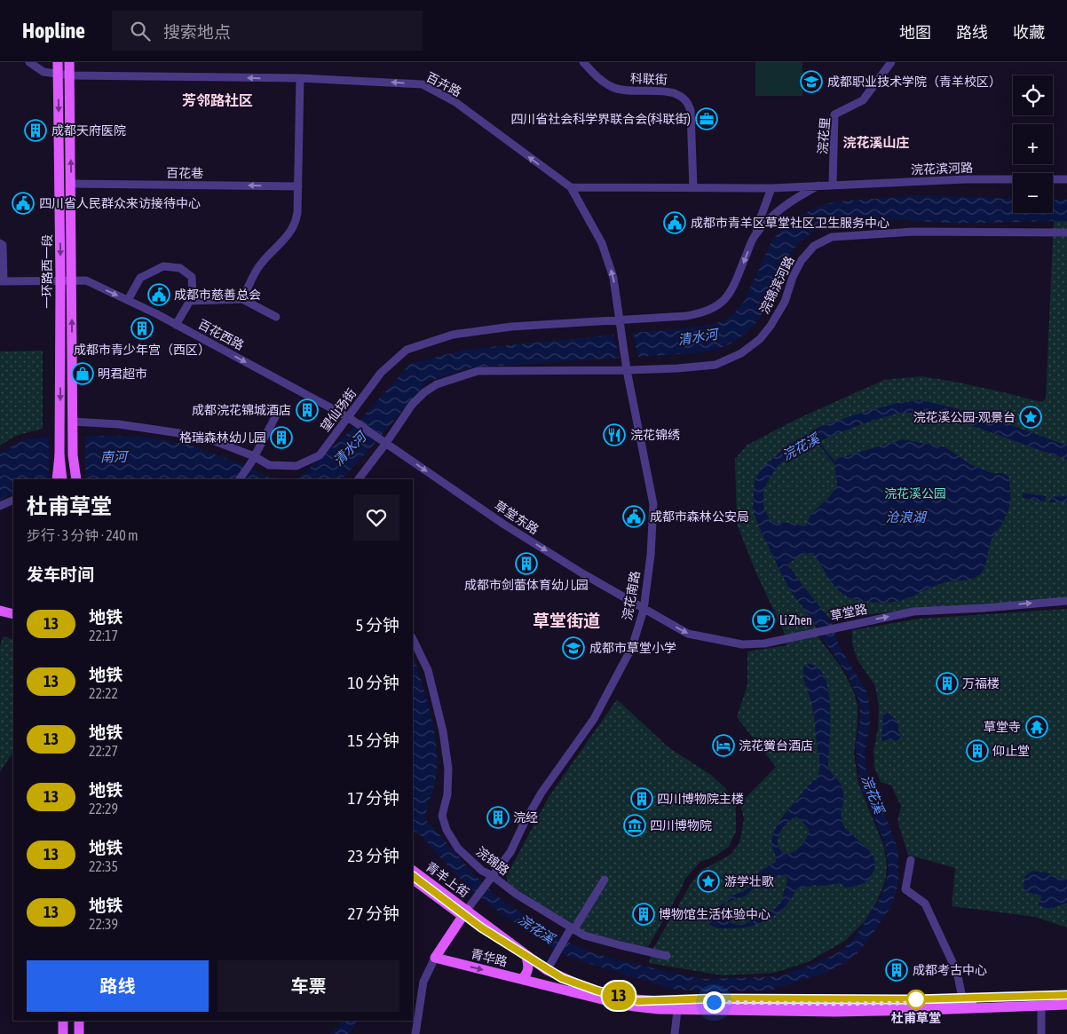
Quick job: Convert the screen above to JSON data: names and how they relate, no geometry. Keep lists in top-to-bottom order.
{
  "streets": {
    "main road": ["一环路西一段", "青羊上街", "青华路"],
    "street": [
      "科联街",
      "百卉路",
      "浣花里",
      "浣花滨河路",
      "百花巷",
      "浣锦滨河路",
      "百花西路",
      "望仙场街",
      "草堂东路",
      "浣花南路",
      "草堂路",
      "浣锦路"
    ]
  },
  "crossings": [
    ["科联街", "浣花滨河路"],
    ["百卉路", "浣花滨河路"],
    ["百卉路", "一环路西一段"],
    ["百卉路", "望仙场街"],
    ["百卉路", "浣花南路"],
    ["浣花里", "浣花滨河路"],
    ["浣花滨河路", "望仙场街"],
    ["浣花滨河路", "浣花南路"],
    ["百花巷", "一环路西一段"],
    ["一环路西一段", "百花西路"],
    ["一环路西一段", "望仙场街"],
    ["浣锦滨河路", "百花西路"],
    ["浣锦滨河路", "草堂东路"],
    ["浣锦滨河路", "浣花南路"],
    ["百花西路", "望仙场街"],
    ["百花西路", "草堂东路"],
    ["望仙场街", "浣花南路"],
    ["草堂东路", "浣花南路"],
    ["草堂东路", "草堂路"],
    ["浣花南路", "草堂路"],
    ["浣花南路", "浣锦路"],
    ["浣花南路", "青羊上街"],
    ["浣花南路", "青华路"],
    ["青羊上街", "青华路"]
  ],
  "one_way": [
    "百卉路",
    "百花巷",
    "百花西路",
    "草堂东路",
    "草堂路"
  ],
  "districts": ["芳邻路社区", "浣花溪山庄", "草堂街道"],
  "water": [
    "清水河",
    "浣花溪",
    "南河",
    "沧浪湖"
  ],
  "parks": ["浣花溪公园"],
  "places": {
    "school or university": ["成都职业技术学院（青羊校区）", "成都市草堂小学"],
    "office": ["四川省社会科学界联合会(科联街)"],
    "building": [
      "成都天府医院",
      "成都市青少年宫（西区）",
      "成都浣花锦城酒店",
      "格瑞森林幼儿园",
      "成都市剑蕾体育幼儿园",
      "万福楼",
      "仰止堂",
      "四川博物院主楼",
      "浣经",
      "博物馆生活体验中心",
      "成都考古中心"
    ],
    "public building": [
      "四川省人民群众来访接待中心",
      "成都市青羊区草堂社区卫生服务中心",
      "成都市慈善总会",
      "成都市森林公安局"
    ],
    "shop": ["明君超市"],
    "place": ["浣花溪公园-观景台", "游学壮歌"],
    "restaurant": ["浣花锦绣"],
    "cafe": ["Li Zhen"],
    "temple": ["草堂寺"],
    "hotel": ["浣花黉台酒店"],
    "museum": ["四川博物院"],
    "other": ["杜甫草堂"]
  },
  "lines": ["metro line 13"],
  "page": {
    "header": "Hopline",
    "search": "搜索地点",
    "nav": ["地图", "路线", "收藏"],
    "on_map": "13",
    "map_buttons": ["+", "−"],
    "heading": [
      ["杜甫草堂", "步行 · 3 分钟 · 240 m"],
      "发车时间"
    ],
    "list": [
      {
        "mark": "13",
        "name": "地铁",
        "note": "22:17",
        "value": "5 分钟"
      },
      {
        "mark": "13",
        "name": "地铁",
        "note": "22:22",
        "value": "10 分钟"
      },
      {
        "mark": "13",
        "name": "地铁",
        "note": "22:27",
        "value": "15 分钟"
      },
      {
        "mark": "13",
        "name": "地铁",
        "note": "22:29",
        "value": "17 分钟"
      },
      {
        "mark": "13",
        "name": "地铁",
        "note": "22:35",
        "value": "23 分钟"
      },
      {
        "mark": "13",
        "name": "地铁",
        "note": "22:39",
        "value": "27 分钟"
      }
    ],
    "buttons": ["路线", "车票"]
  }
}
